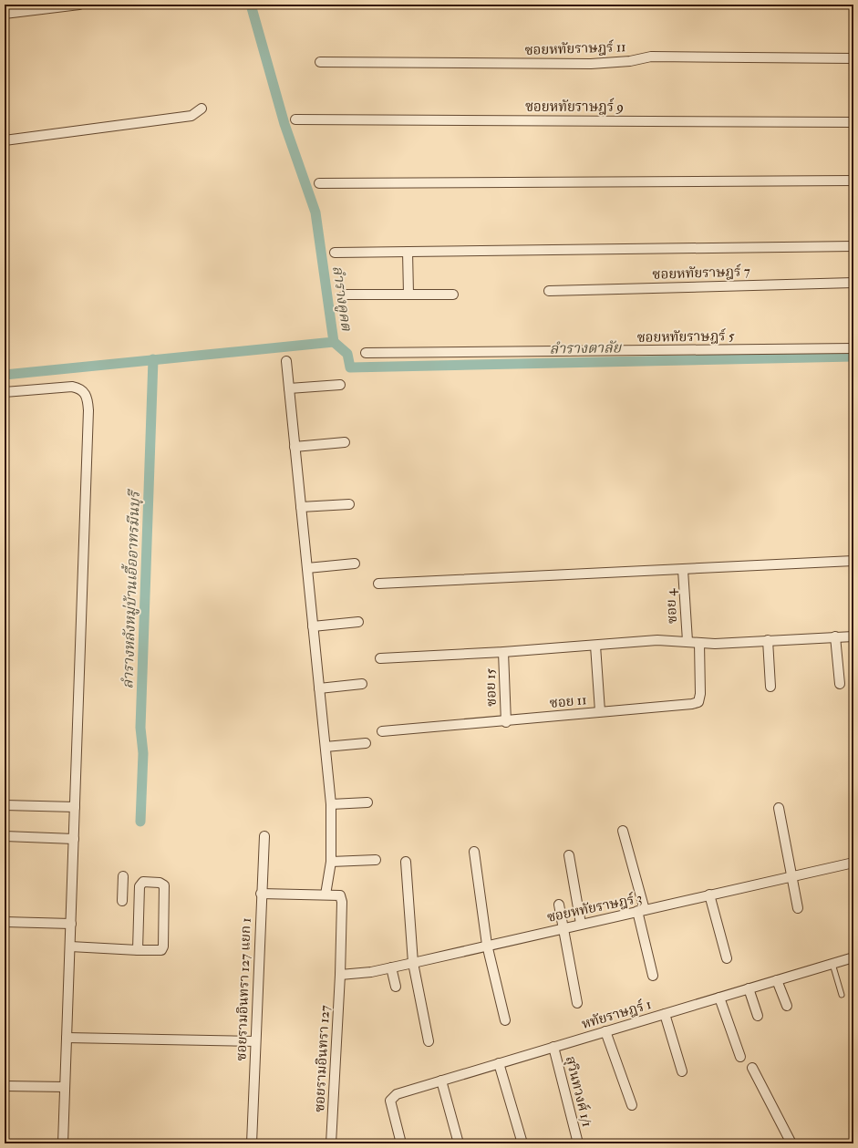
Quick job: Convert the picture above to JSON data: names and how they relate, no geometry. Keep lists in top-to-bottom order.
{
  "streets": {
    "street": [
      "ซอยหทัยราษฎร์ 11",
      "ซอยหทัยราษฎร์ 9",
      "ซอยหทัยราษฎร์ 7",
      "ซอยหทัยราษฎร์ 5",
      "ซอย 4",
      "ซอย 15",
      "ซอย 11",
      "ซอยหทัยราษฎร์ 3",
      "ซอยรามอินทรา 127 แยก 1",
      "หทัยราษฎร์ 1",
      "ซอยรามอินทรา 127",
      "สุวินทวงศ์ 1/1"
    ]
  },
  "crossings": [
    ["ซอย 15", "ซอย 11"],
    ["ซอยหทัยราษฎร์ 3", "ซอยรามอินทรา 127"],
    ["หทัยราษฎร์ 1", "สุวินทวงศ์ 1/1"]
  ],
  "water": ["ลำรางคูคต", "ลำรางตาลัย", "ลำรางหลังหมู่บ้านเอื้ออาทรมีนบุรี"]
}
